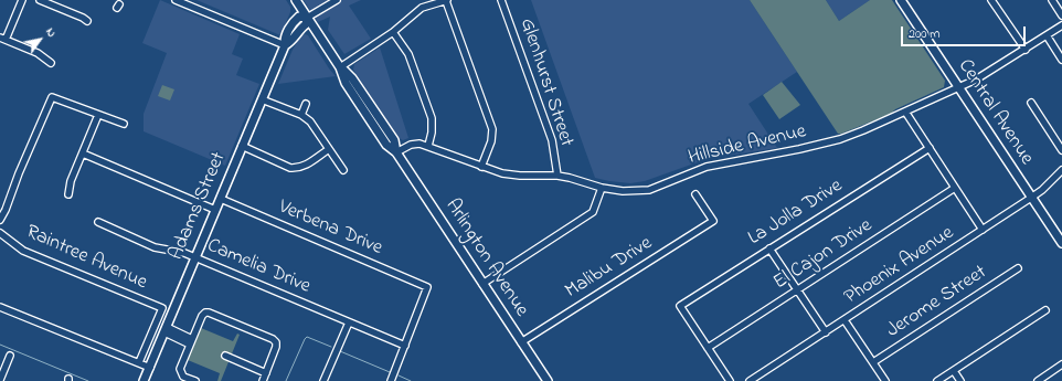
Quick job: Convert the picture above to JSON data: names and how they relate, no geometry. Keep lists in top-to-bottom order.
{
  "streets": {
    "main road": ["Central Avenue", "Adams Street", "Arlington Avenue"],
    "street": [
      "Glenhurst Street",
      "Hillside Avenue",
      "La Jolla Drive",
      "Verbena Drive",
      "El Cajon Drive",
      "Raintree Avenue",
      "Phoenix Avenue",
      "Camelia Drive",
      "Malibu Drive",
      "Jerome Street"
    ]
  },
  "crossings": [
    ["Glenhurst Street", "Hillside Avenue"],
    ["Central Avenue", "Hillside Avenue"],
    ["Central Avenue", "Phoenix Avenue"],
    ["Hillside Avenue", "Arlington Avenue"],
    ["Adams Street", "Verbena Drive"],
    ["Adams Street", "Arlington Avenue"],
    ["Adams Street", "Camelia Drive"],
    ["La Jolla Drive", "El Cajon Drive"],
    ["Verbena Drive", "Camelia Drive"],
    ["Arlington Avenue", "Malibu Drive"]
  ],
  "scale_bar": "200 m",
  "north": "top right"
}
